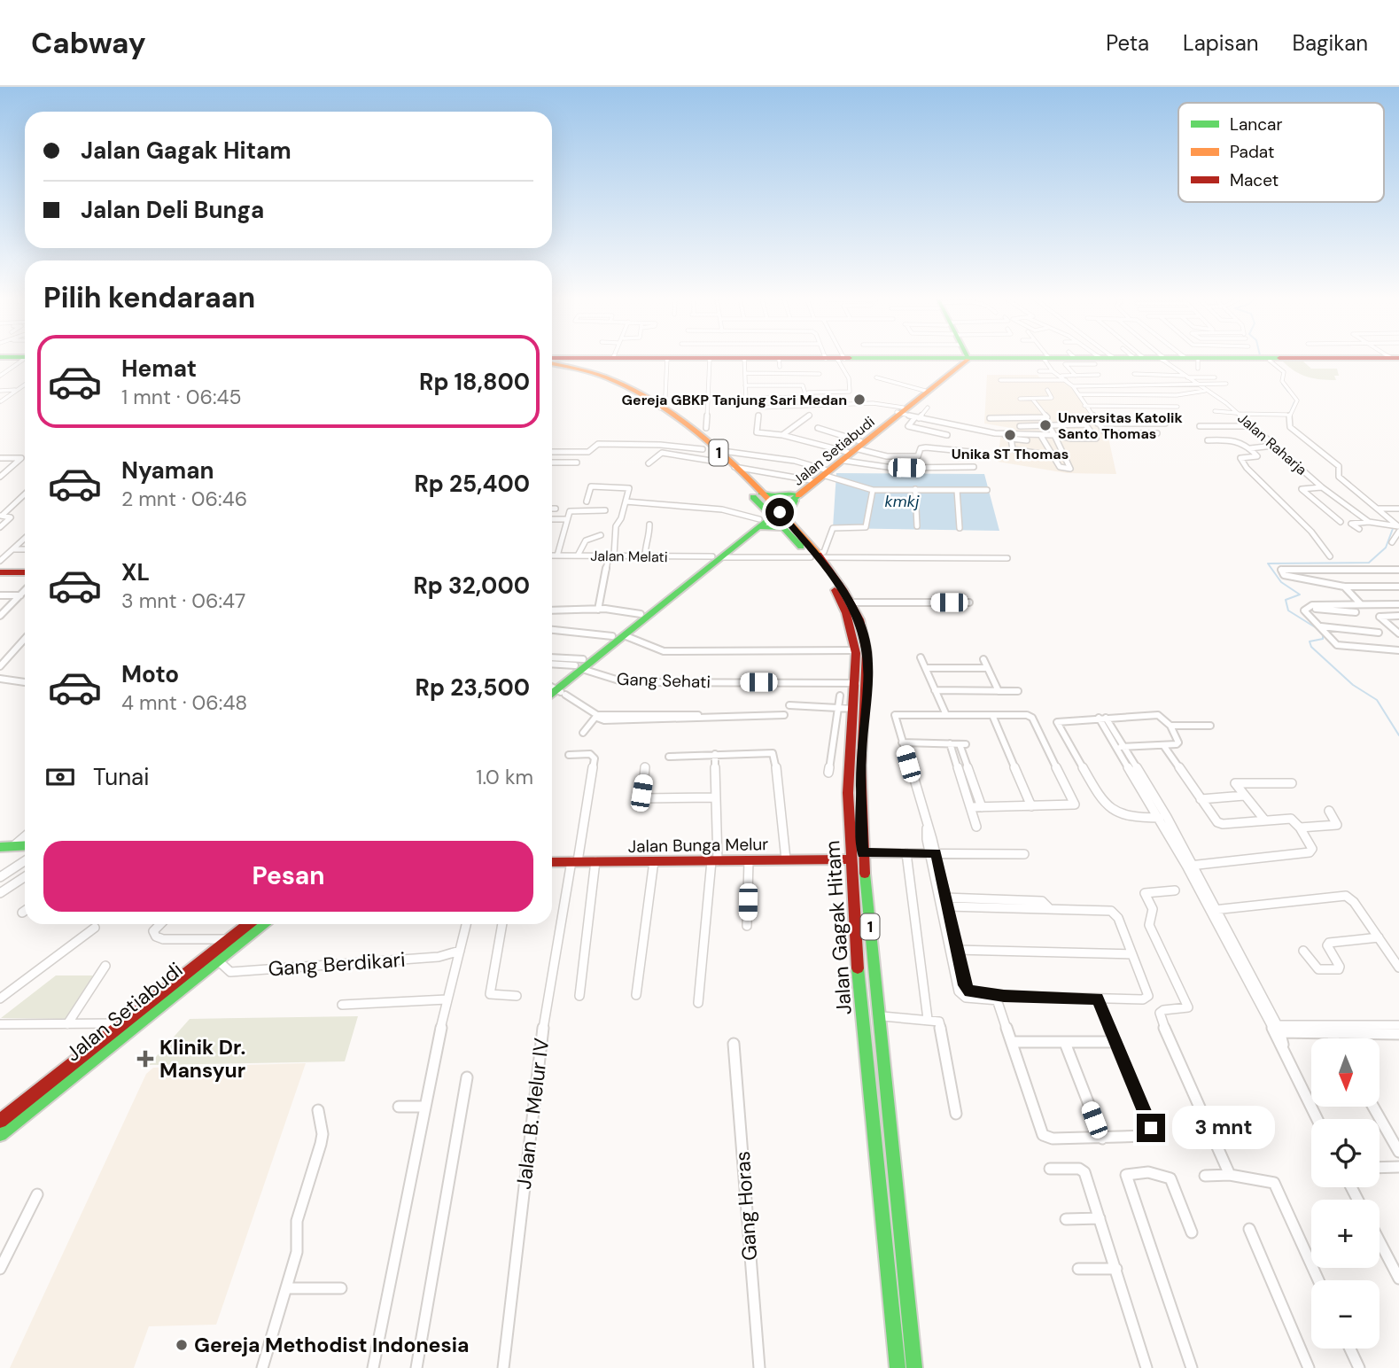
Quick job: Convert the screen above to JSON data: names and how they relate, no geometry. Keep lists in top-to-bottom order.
{
  "streets": {
    "main road": [
      "Jalan Setiabudi",
      "1",
      "Jalan Bunga Melur",
      "Jalan Gagak Hitam"
    ],
    "street": [
      "Jalan Raharja",
      "Jalan Melati",
      "Gang Sehati",
      "Gang Berdikari",
      "Jalan B. Melur IV",
      "Gang Horas"
    ]
  },
  "crossings": [
    ["Jalan Setiabudi", "1"],
    ["Jalan Setiabudi", "Jalan Melati"],
    ["Jalan Setiabudi", "Gang Sehati"],
    ["Jalan Setiabudi", "Jalan Gagak Hitam"],
    ["Jalan Setiabudi", "Gang Berdikari"],
    ["1", "Jalan Gagak Hitam"],
    ["Jalan Melati", "Jalan Gagak Hitam"],
    ["Gang Sehati", "Jalan Gagak Hitam"],
    ["Jalan Bunga Melur", "Jalan Gagak Hitam"],
    ["Jalan Bunga Melur", "Jalan B. Melur IV"]
  ],
  "water": ["kmkj"],
  "places": {
    "other": [
      "Gereja GBKP Tanjung Sari Medan",
      "Unversitas Katolik Santo Thomas",
      "Unika ST Thomas",
      "Gereja Methodist Indonesia"
    ],
    "health": ["Klinik Dr. Mansyur"]
  },
  "legend": ["Lancar", "Padat", "Macet"],
  "north": "bottom",
  "page": {
    "header": "Cabway",
    "nav": ["Peta", "Lapisan", "Bagikan"],
    "banner": ["Jalan Gagak Hitam", "Jalan Deli Bunga"],
    "heading": "Pilih kendaraan",
    "list": [
      {
        "name": "Hemat",
        "note": "1 mnt · 06:45",
        "value": "Rp 18,800"
      },
      {
        "name": "Nyaman",
        "note": "2 mnt · 06:46",
        "value": "Rp 25,400"
      },
      {
        "name": "XL",
        "note": "3 mnt · 06:47",
        "value": "Rp 32,000"
      },
      {
        "name": "Moto",
        "note": "4 mnt · 06:48",
        "value": "Rp 23,500"
      }
    ],
    "pay": ["Tunai", "1.0 km"],
    "buttons": "Pesan",
    "map_buttons": ["+", "−"],
    "bubble": "3 mnt"
  }
}
